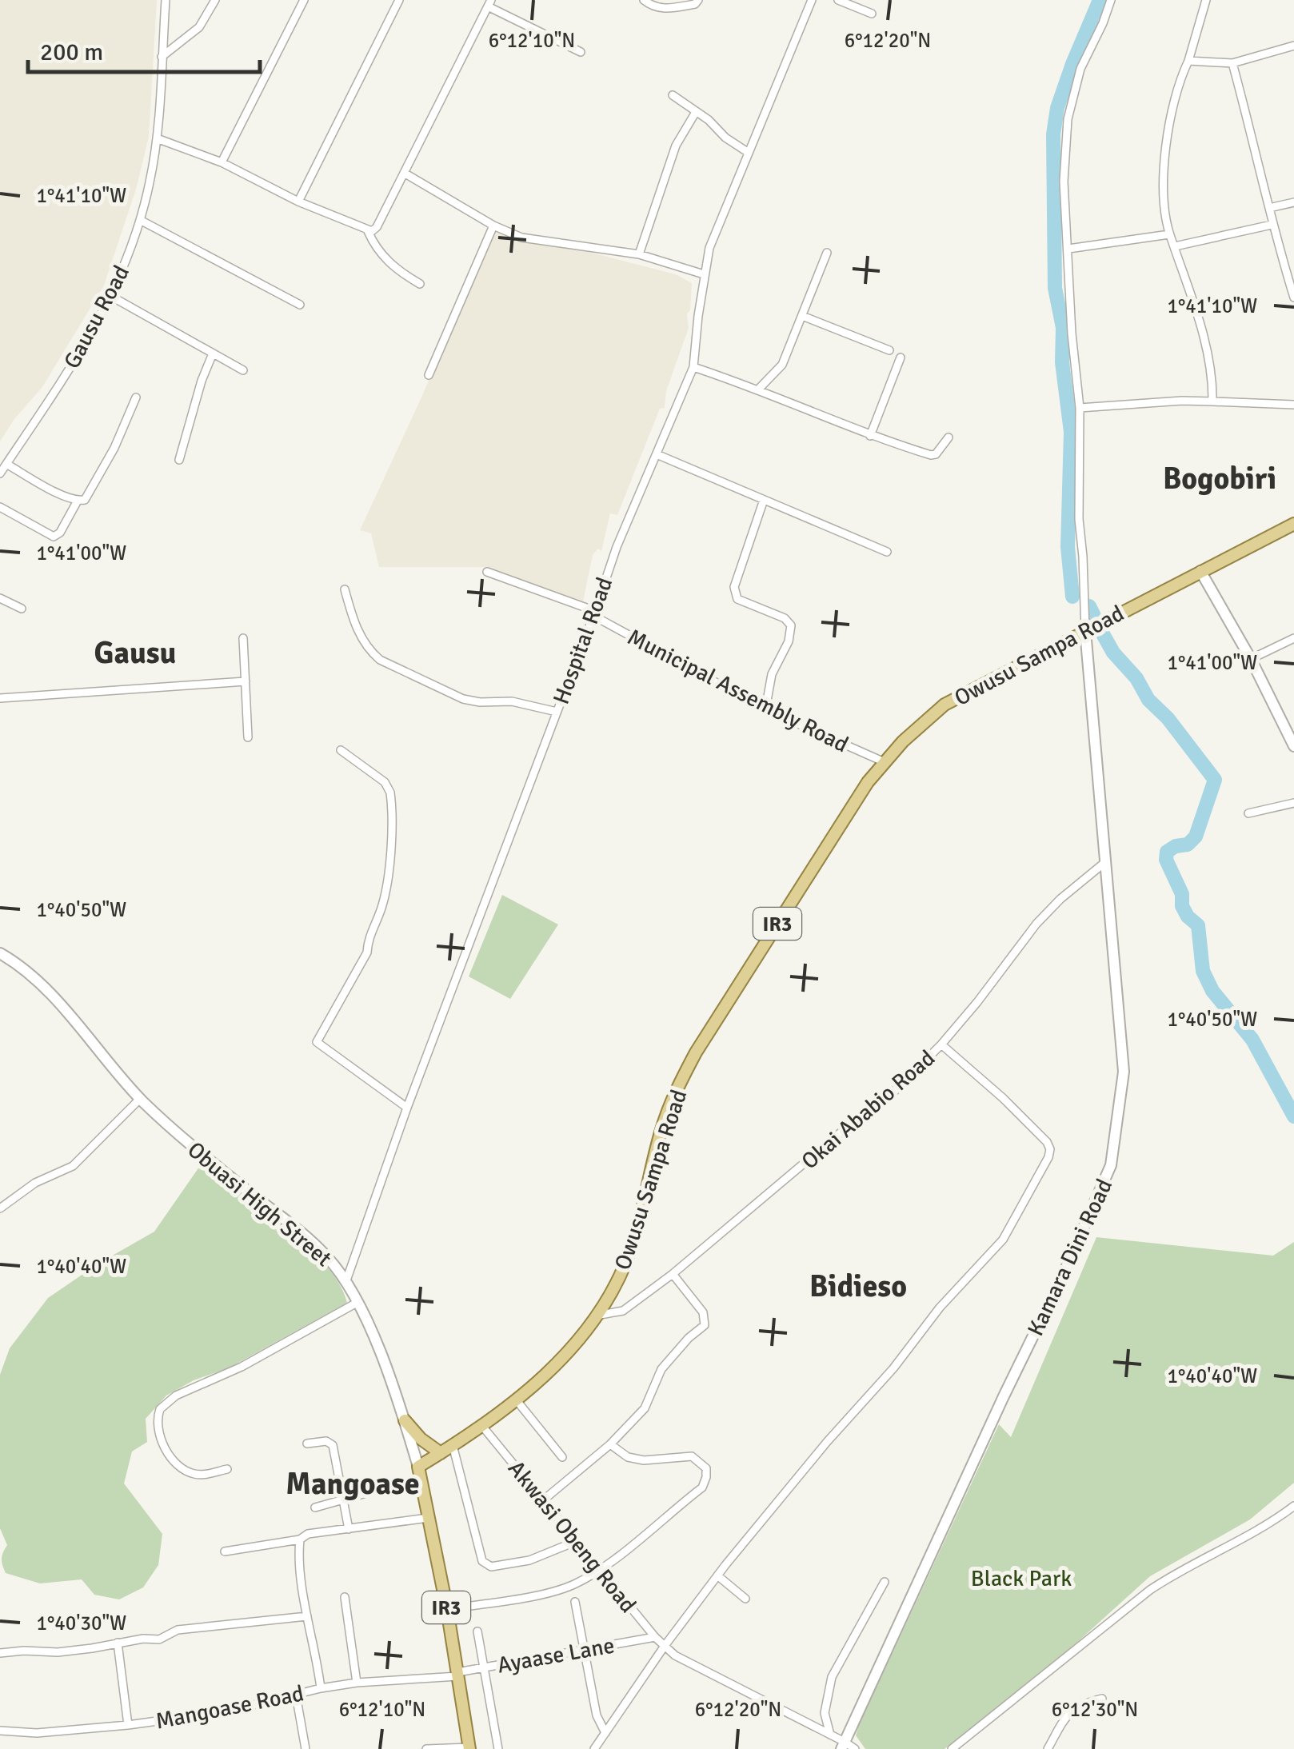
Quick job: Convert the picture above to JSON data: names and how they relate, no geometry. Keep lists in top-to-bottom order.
{
  "streets": {
    "main road": ["Owusu Sampa Road", "IR3", "Obuasi High Street"],
    "street": [
      "Gausu Road",
      "Hospital Road",
      "Municipal Assembly Road",
      "Okai Ababio Road",
      "Kamara Dini Road",
      "Akwasi Obeng Road",
      "Ayaase Lane",
      "Mangoase Road"
    ]
  },
  "crossings": [
    ["Hospital Road", "Municipal Assembly Road"],
    ["Hospital Road", "Obuasi High Street"],
    ["Owusu Sampa Road", "Municipal Assembly Road"],
    ["Owusu Sampa Road", "Okai Ababio Road"],
    ["Owusu Sampa Road", "Obuasi High Street"],
    ["Owusu Sampa Road", "Kamara Dini Road"],
    ["Owusu Sampa Road", "Akwasi Obeng Road"],
    ["Okai Ababio Road", "Kamara Dini Road"],
    ["Obuasi High Street", "Ayaase Lane"],
    ["Obuasi High Street", "Mangoase Road"],
    ["Kamara Dini Road", "Akwasi Obeng Road"],
    ["Akwasi Obeng Road", "Ayaase Lane"],
    ["Ayaase Lane", "Mangoase Road"]
  ],
  "districts": [
    "Bogobiri",
    "Gausu",
    "Bidieso",
    "Mangoase"
  ],
  "parks": ["Black Park"],
  "scale_bar": "200 m",
  "coordinates": [
    "6°12'10\"N",
    "6°12'20\"N",
    "1°41'10\"W",
    "1°41'00\"W",
    "1°40'50\"W",
    "1°40'40\"W",
    "1°40'30\"W",
    "6°12'30\"N"
  ]
}
